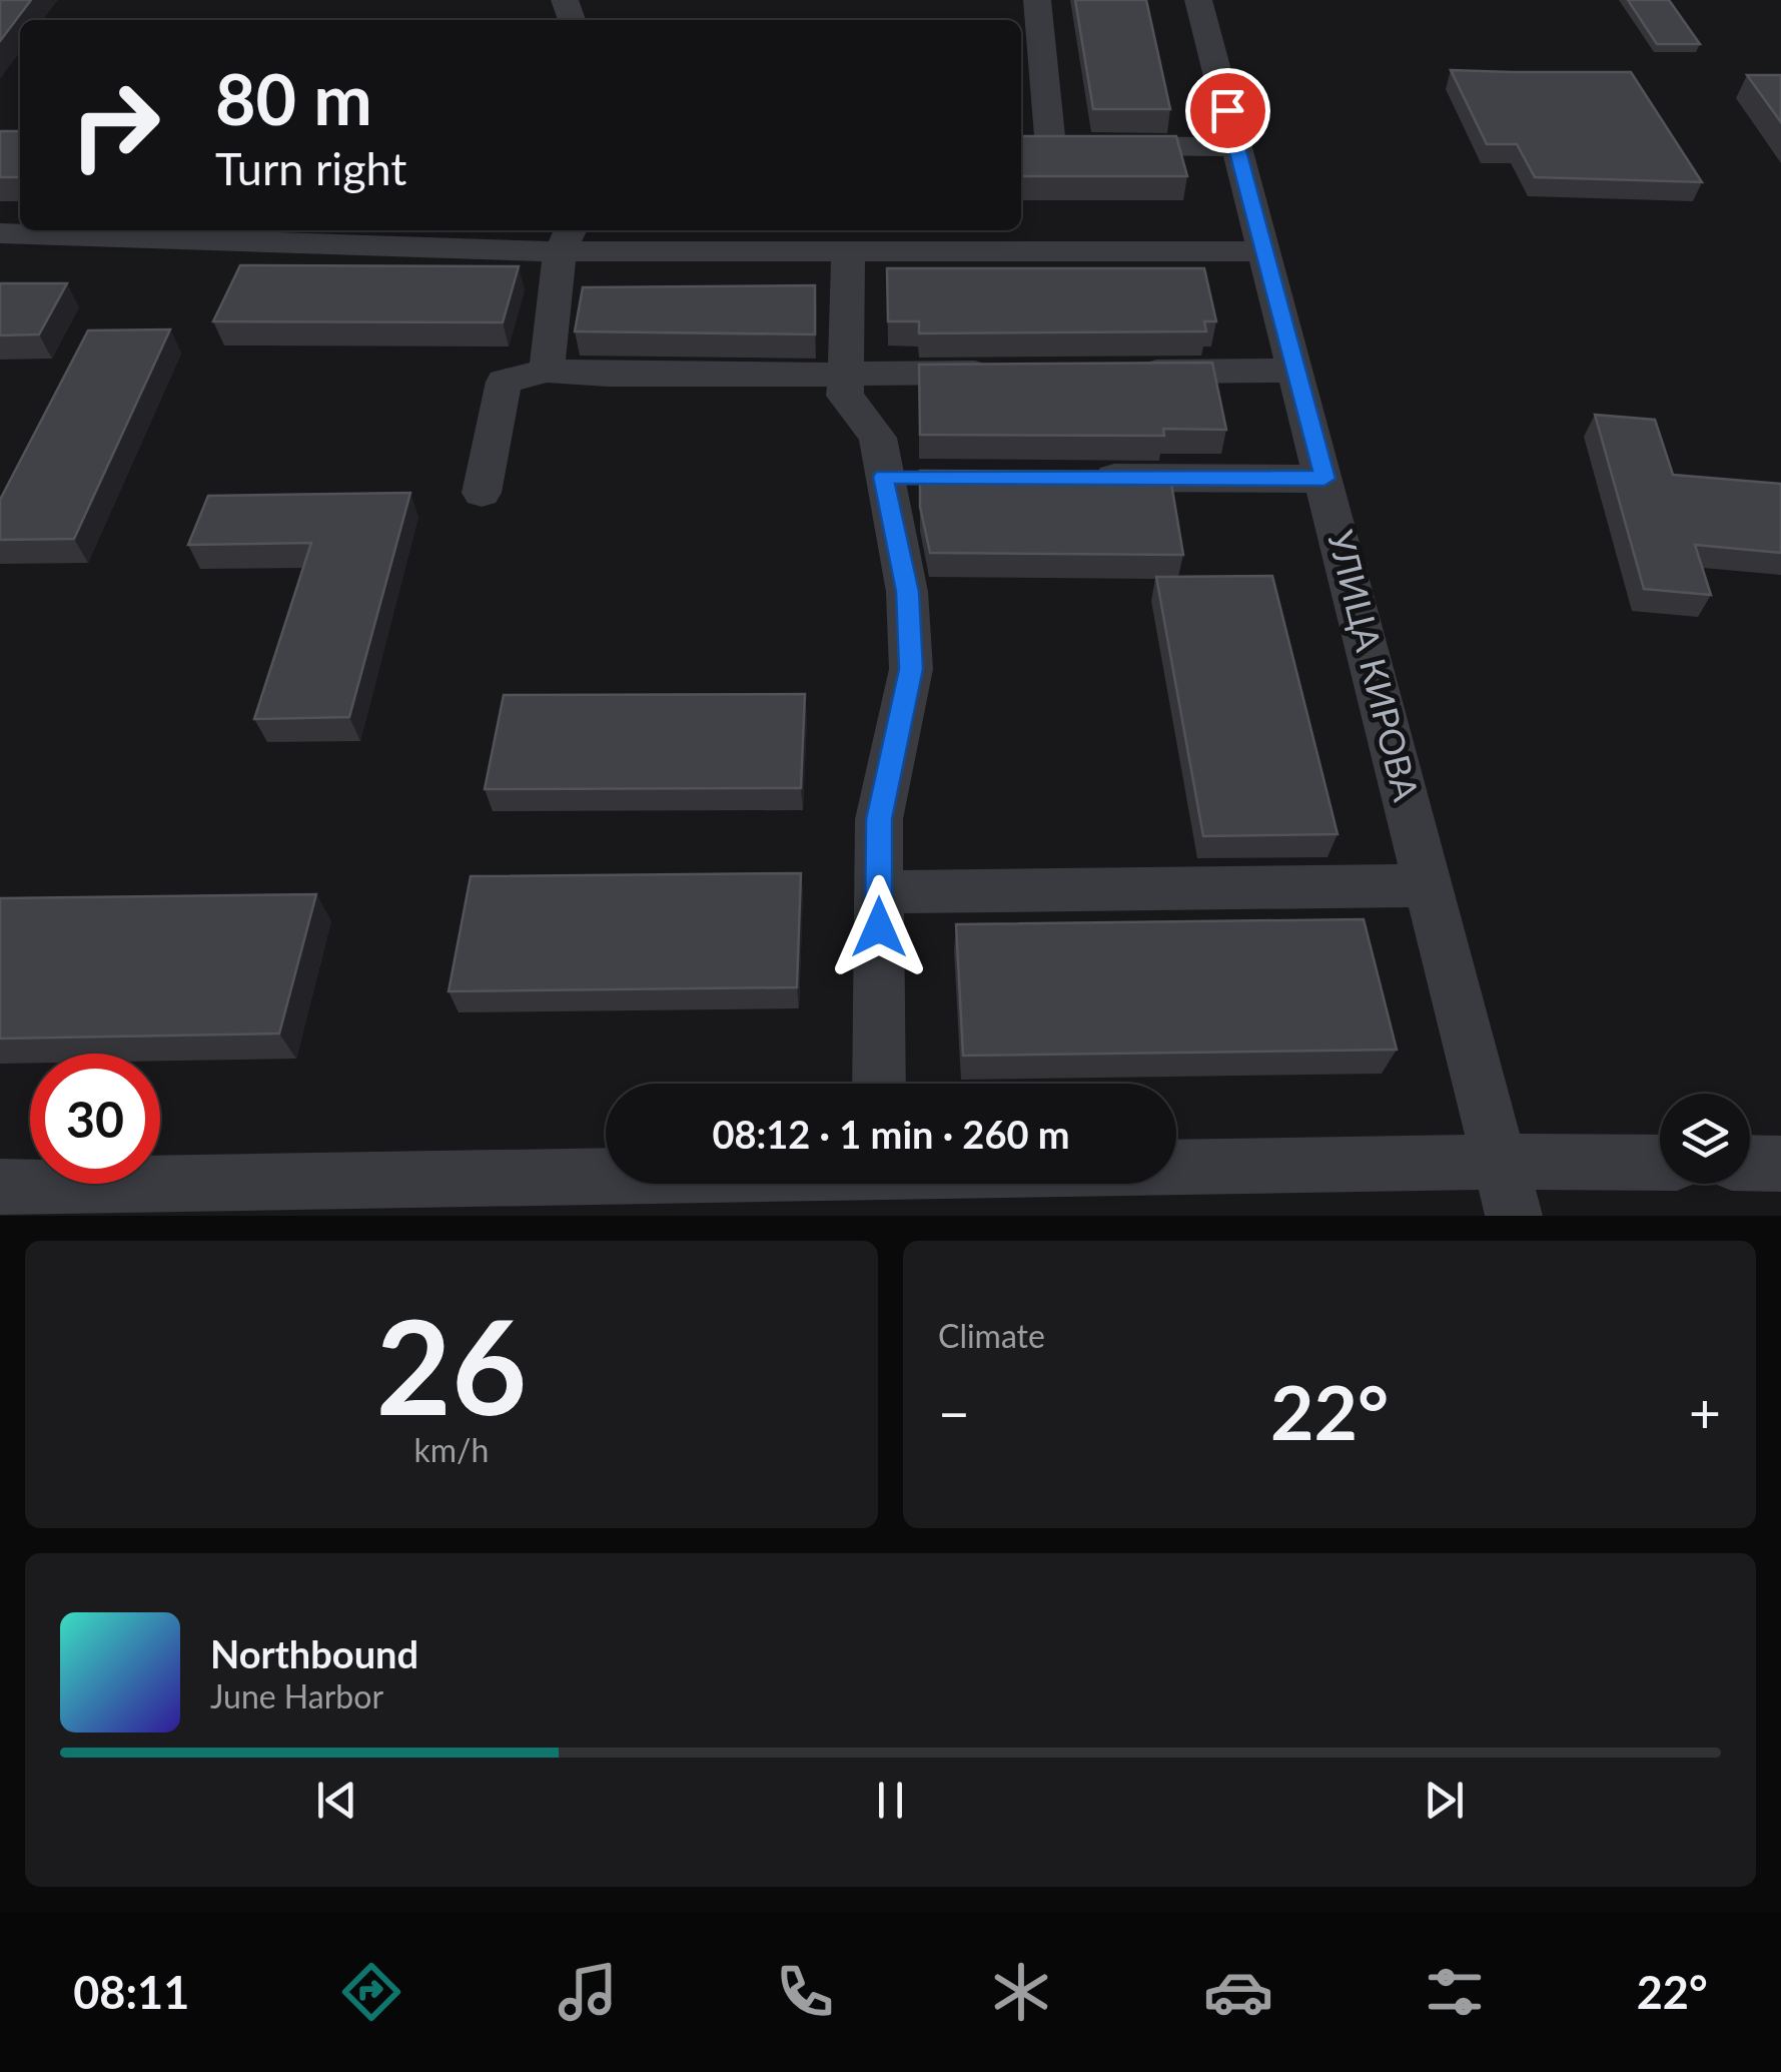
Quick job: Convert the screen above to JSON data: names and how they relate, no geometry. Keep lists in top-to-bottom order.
{
  "streets": {
    "street": ["УЛИЦА КИРОВА"]
  },
  "page": {
    "turn": ["80 m", "Turn right"],
    "limit": "30",
    "trip": "08:12 · 1 min · 260 m",
    "tile": [
      ["26", "km/h"],
      "Climate"
    ],
    "heat": ["−", "22°", "+"],
    "song": ["Northbound", "June Harbor"],
    "tabs": ["08:11", "22°"]
  }
}
